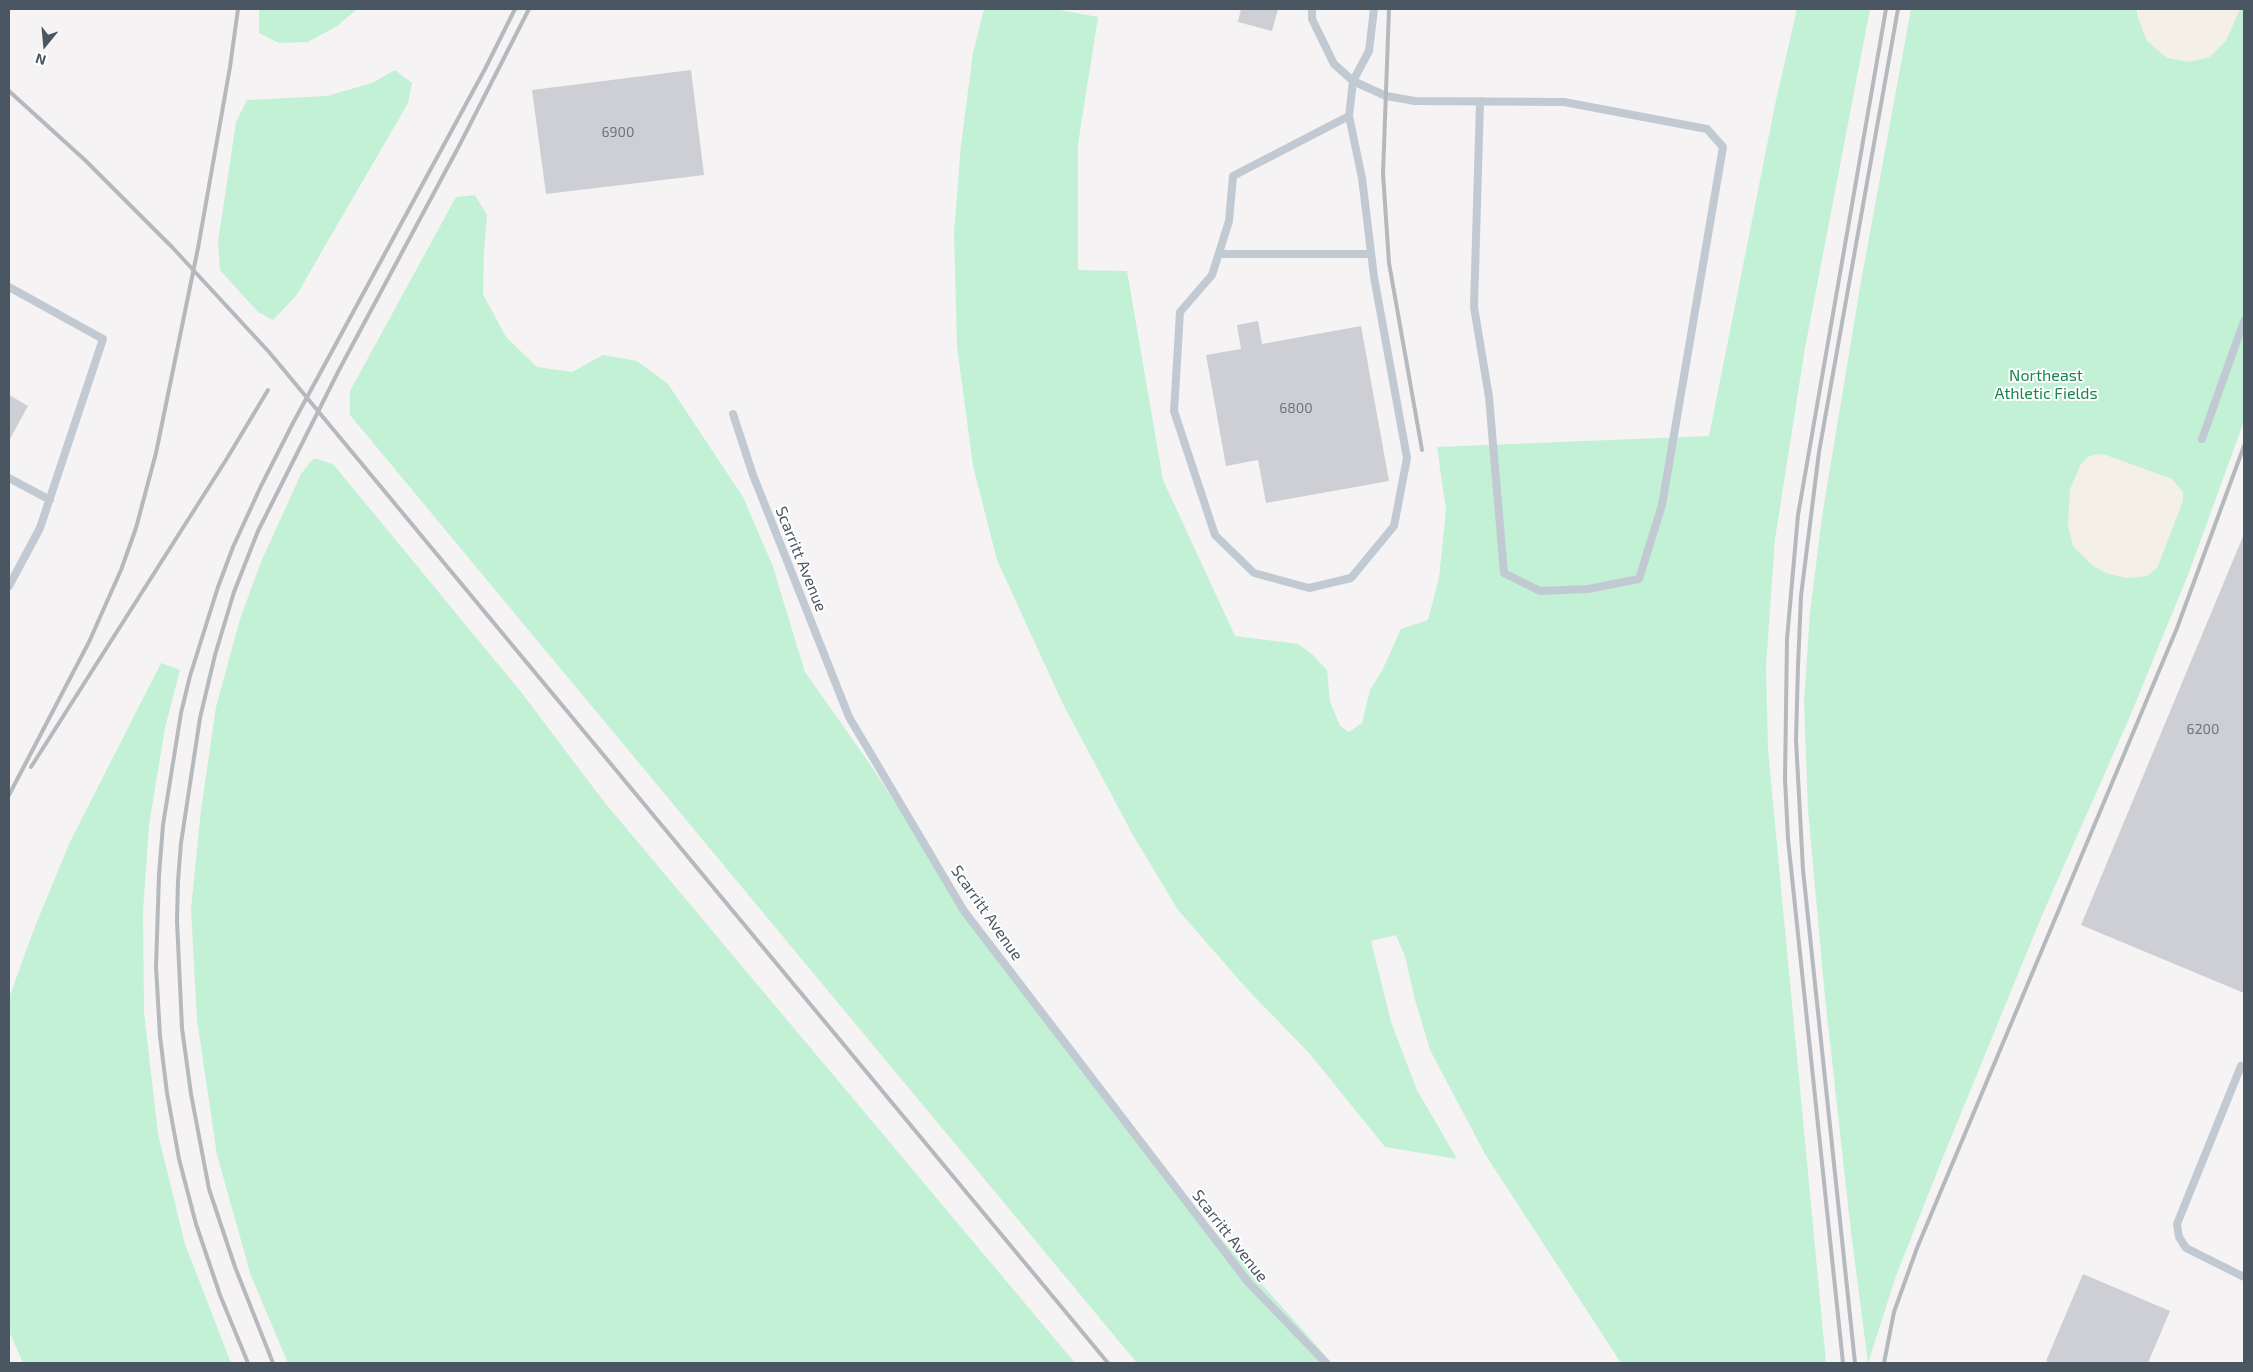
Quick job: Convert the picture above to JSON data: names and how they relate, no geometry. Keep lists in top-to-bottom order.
{
  "streets": {
    "lane": ["Scarritt Avenue"]
  },
  "parks": ["Northeast Athletic Fields"],
  "house_numbers": ["6900", "6800", "6200"],
  "north": "bottom"
}
